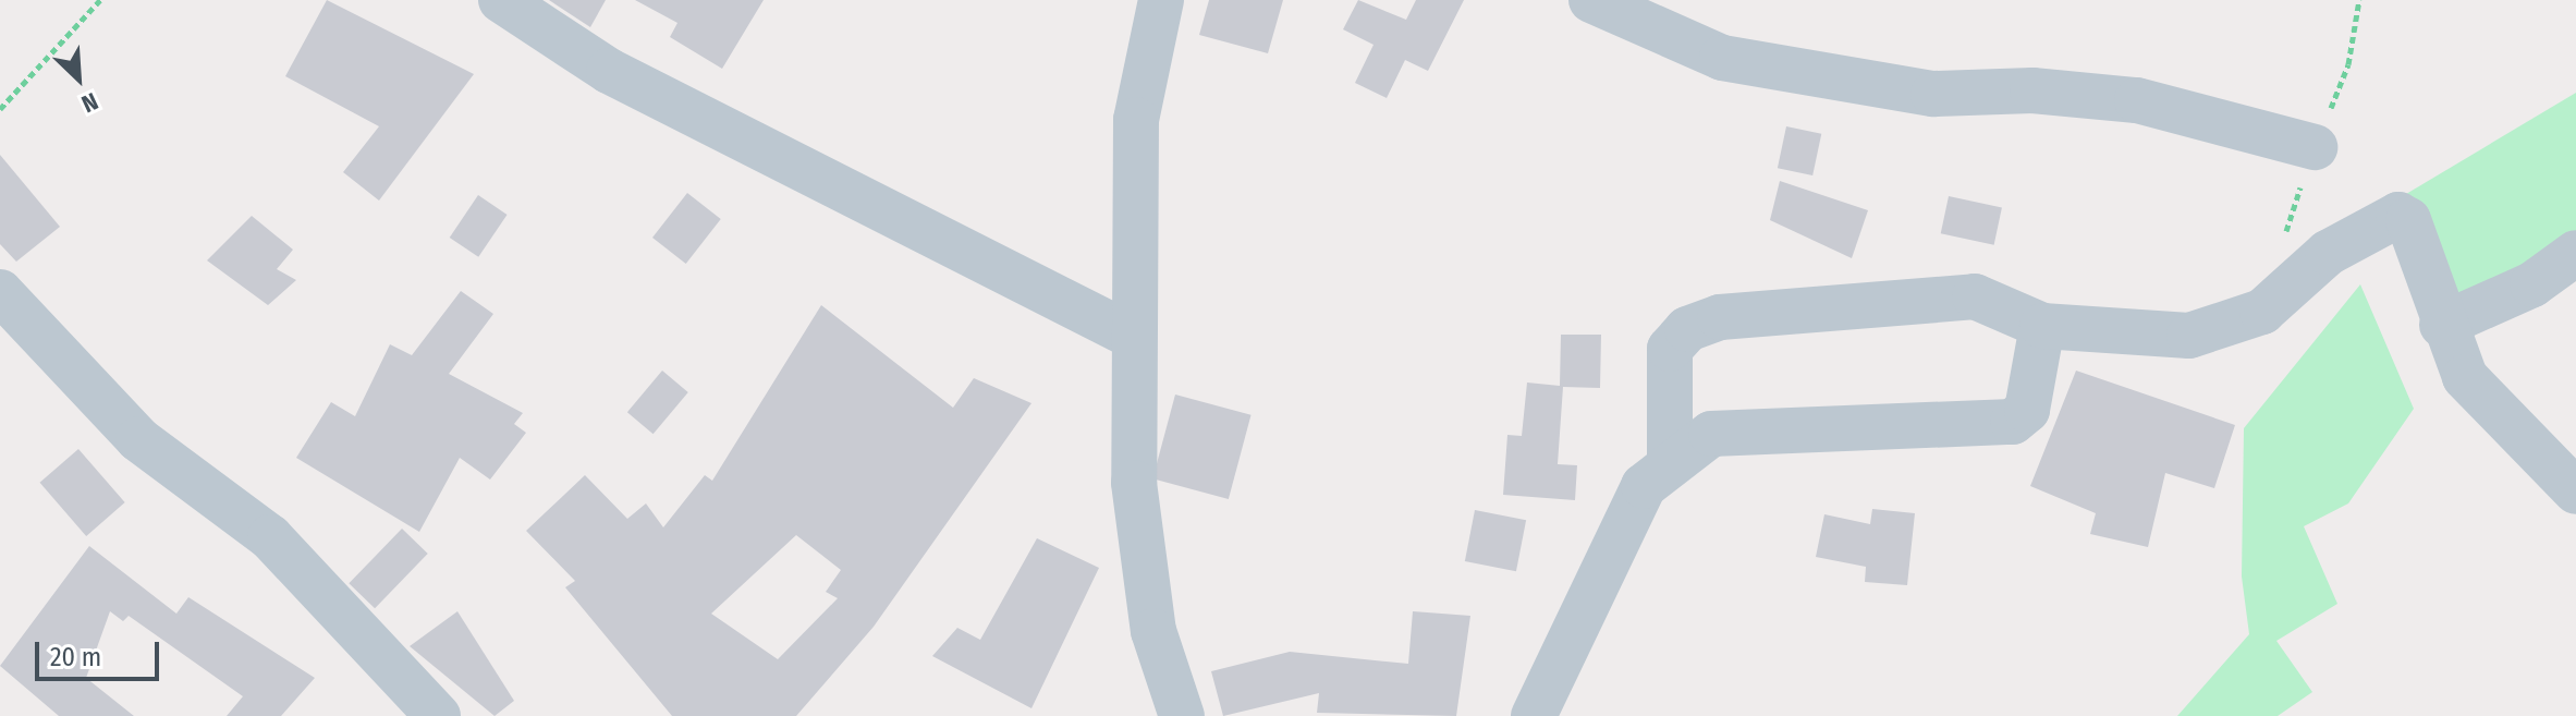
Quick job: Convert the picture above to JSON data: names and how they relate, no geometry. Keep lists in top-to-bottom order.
{
  "scale_bar": "20 m",
  "north": "bottom right"
}
